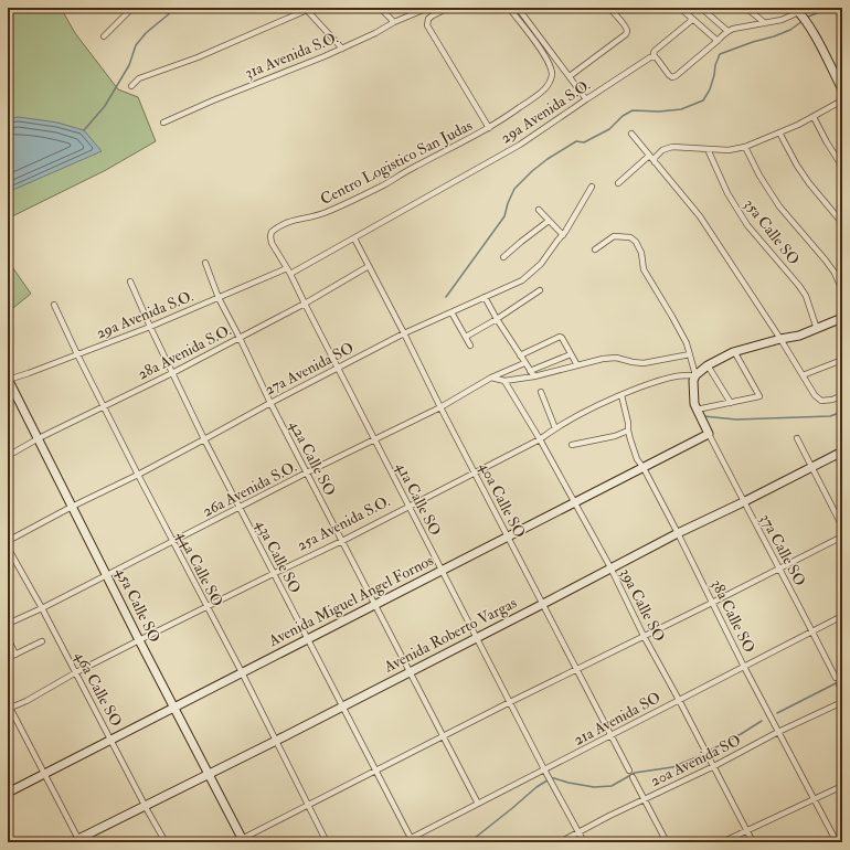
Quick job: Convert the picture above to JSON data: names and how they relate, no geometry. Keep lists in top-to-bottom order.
{
  "streets": {
    "street": [
      "31a Avenida S.O.",
      "29a Avenida S.O.",
      "Centro Logistico San Judas",
      "35a Calle SO",
      "28a Avenida S.O.",
      "27a Avenida SO",
      "42a Calle SO",
      "26a Avenida S.O.",
      "41a Calle SO",
      "40a Calle SO",
      "25a Avenida S.O.",
      "37a Calle SO",
      "43a Calle SO",
      "44a Calle SO",
      "Avenida Miguel Angel Fornos",
      "45a Calle SO",
      "39a Calle SO",
      "38a Calle SO",
      "Avenida Roberto Vargas",
      "46a Calle SO",
      "21a Avenida SO",
      "20a Avenida SO"
    ]
  },
  "crossings": [
    ["29a Avenida S.O.", "42a Calle SO"],
    ["29a Avenida S.O.", "41a Calle SO"],
    ["29a Avenida S.O.", "40a Calle SO"],
    ["29a Avenida S.O.", "43a Calle SO"],
    ["29a Avenida S.O.", "44a Calle SO"],
    ["29a Avenida S.O.", "45a Calle SO"],
    ["Centro Logistico San Judas", "41a Calle SO"],
    ["28a Avenida S.O.", "42a Calle SO"],
    ["28a Avenida S.O.", "41a Calle SO"],
    ["28a Avenida S.O.", "40a Calle SO"],
    ["28a Avenida S.O.", "43a Calle SO"],
    ["28a Avenida S.O.", "44a Calle SO"],
    ["28a Avenida S.O.", "45a Calle SO"],
    ["27a Avenida SO", "42a Calle SO"],
    ["27a Avenida SO", "41a Calle SO"],
    ["27a Avenida SO", "40a Calle SO"],
    ["27a Avenida SO", "43a Calle SO"],
    ["27a Avenida SO", "44a Calle SO"],
    ["27a Avenida SO", "45a Calle SO"],
    ["42a Calle SO", "26a Avenida S.O."],
    ["42a Calle SO", "25a Avenida S.O."],
    ["42a Calle SO", "Avenida Miguel Angel Fornos"],
    ["42a Calle SO", "Avenida Roberto Vargas"],
    ["42a Calle SO", "21a Avenida SO"],
    ["26a Avenida S.O.", "41a Calle SO"],
    ["26a Avenida S.O.", "40a Calle SO"],
    ["26a Avenida S.O.", "43a Calle SO"],
    ["26a Avenida S.O.", "44a Calle SO"],
    ["26a Avenida S.O.", "45a Calle SO"],
    ["26a Avenida S.O.", "46a Calle SO"],
    ["41a Calle SO", "25a Avenida S.O."],
    ["41a Calle SO", "Avenida Miguel Angel Fornos"],
    ["41a Calle SO", "Avenida Roberto Vargas"],
    ["41a Calle SO", "21a Avenida SO"],
    ["41a Calle SO", "20a Avenida SO"],
    ["40a Calle SO", "25a Avenida S.O."],
    ["40a Calle SO", "Avenida Miguel Angel Fornos"],
    ["40a Calle SO", "Avenida Roberto Vargas"],
    ["40a Calle SO", "21a Avenida SO"],
    ["25a Avenida S.O.", "43a Calle SO"],
    ["25a Avenida S.O.", "44a Calle SO"],
    ["25a Avenida S.O.", "45a Calle SO"],
    ["25a Avenida S.O.", "39a Calle SO"],
    ["25a Avenida S.O.", "38a Calle SO"],
    ["25a Avenida S.O.", "46a Calle SO"],
    ["37a Calle SO", "Avenida Miguel Angel Fornos"],
    ["37a Calle SO", "Avenida Roberto Vargas"],
    ["37a Calle SO", "21a Avenida SO"],
    ["43a Calle SO", "Avenida Miguel Angel Fornos"],
    ["43a Calle SO", "Avenida Roberto Vargas"],
    ["43a Calle SO", "21a Avenida SO"],
    ["44a Calle SO", "Avenida Miguel Angel Fornos"],
    ["44a Calle SO", "Avenida Roberto Vargas"],
    ["Avenida Miguel Angel Fornos", "45a Calle SO"],
    ["Avenida Miguel Angel Fornos", "39a Calle SO"],
    ["Avenida Miguel Angel Fornos", "38a Calle SO"],
    ["Avenida Miguel Angel Fornos", "46a Calle SO"],
    ["45a Calle SO", "Avenida Roberto Vargas"],
    ["39a Calle SO", "Avenida Roberto Vargas"],
    ["39a Calle SO", "21a Avenida SO"],
    ["39a Calle SO", "20a Avenida SO"],
    ["38a Calle SO", "Avenida Roberto Vargas"],
    ["38a Calle SO", "21a Avenida SO"],
    ["38a Calle SO", "20a Avenida SO"],
    ["Avenida Roberto Vargas", "46a Calle SO"]
  ]
}
